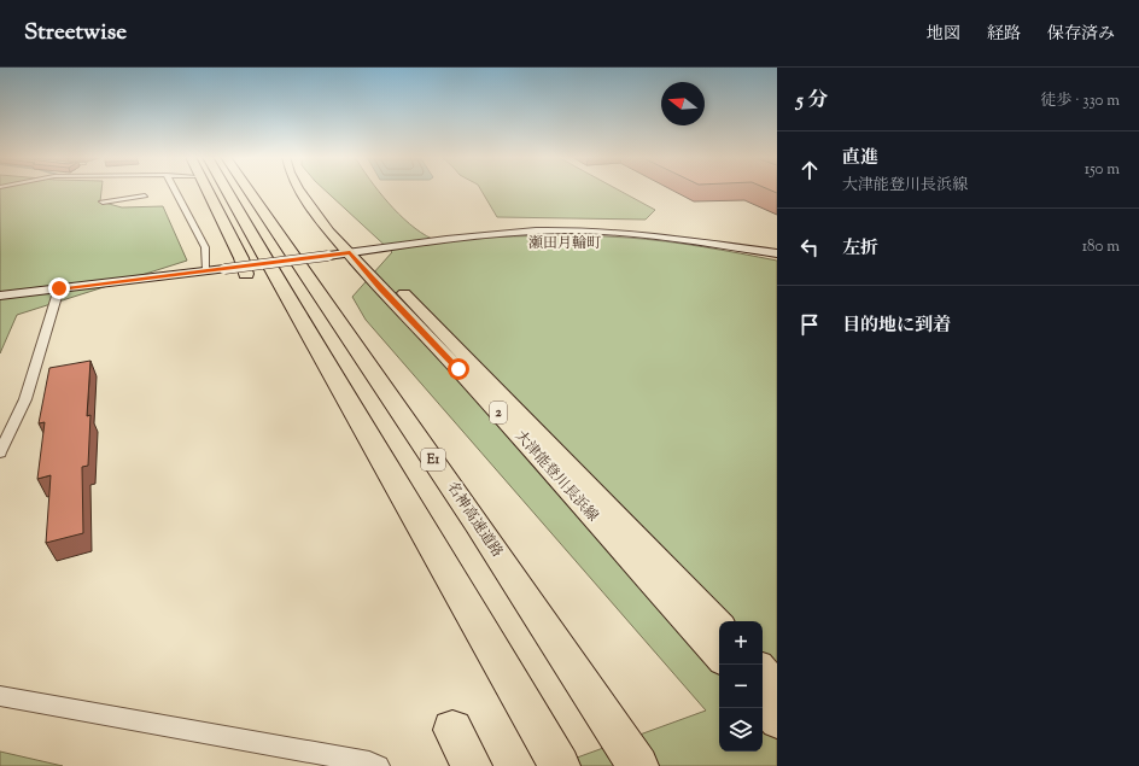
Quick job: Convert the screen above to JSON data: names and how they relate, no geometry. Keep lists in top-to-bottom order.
{
  "streets": {
    "highway": ["E1", "名神高速道路"],
    "main road": ["2", "大津能登川長浜線"]
  },
  "districts": ["瀬田月輪町"],
  "north": "left",
  "page": {
    "header": "Streetwise",
    "nav": ["地図", "経路", "保存済み"],
    "heading": ["5 分", "徒歩 · 330 m"],
    "list": [
      ["直進", "大津能登川長浜線", "150 m"],
      ["左折", "180 m"],
      "目的地に到着"
    ],
    "map_buttons": ["+", "−"]
  }
}
